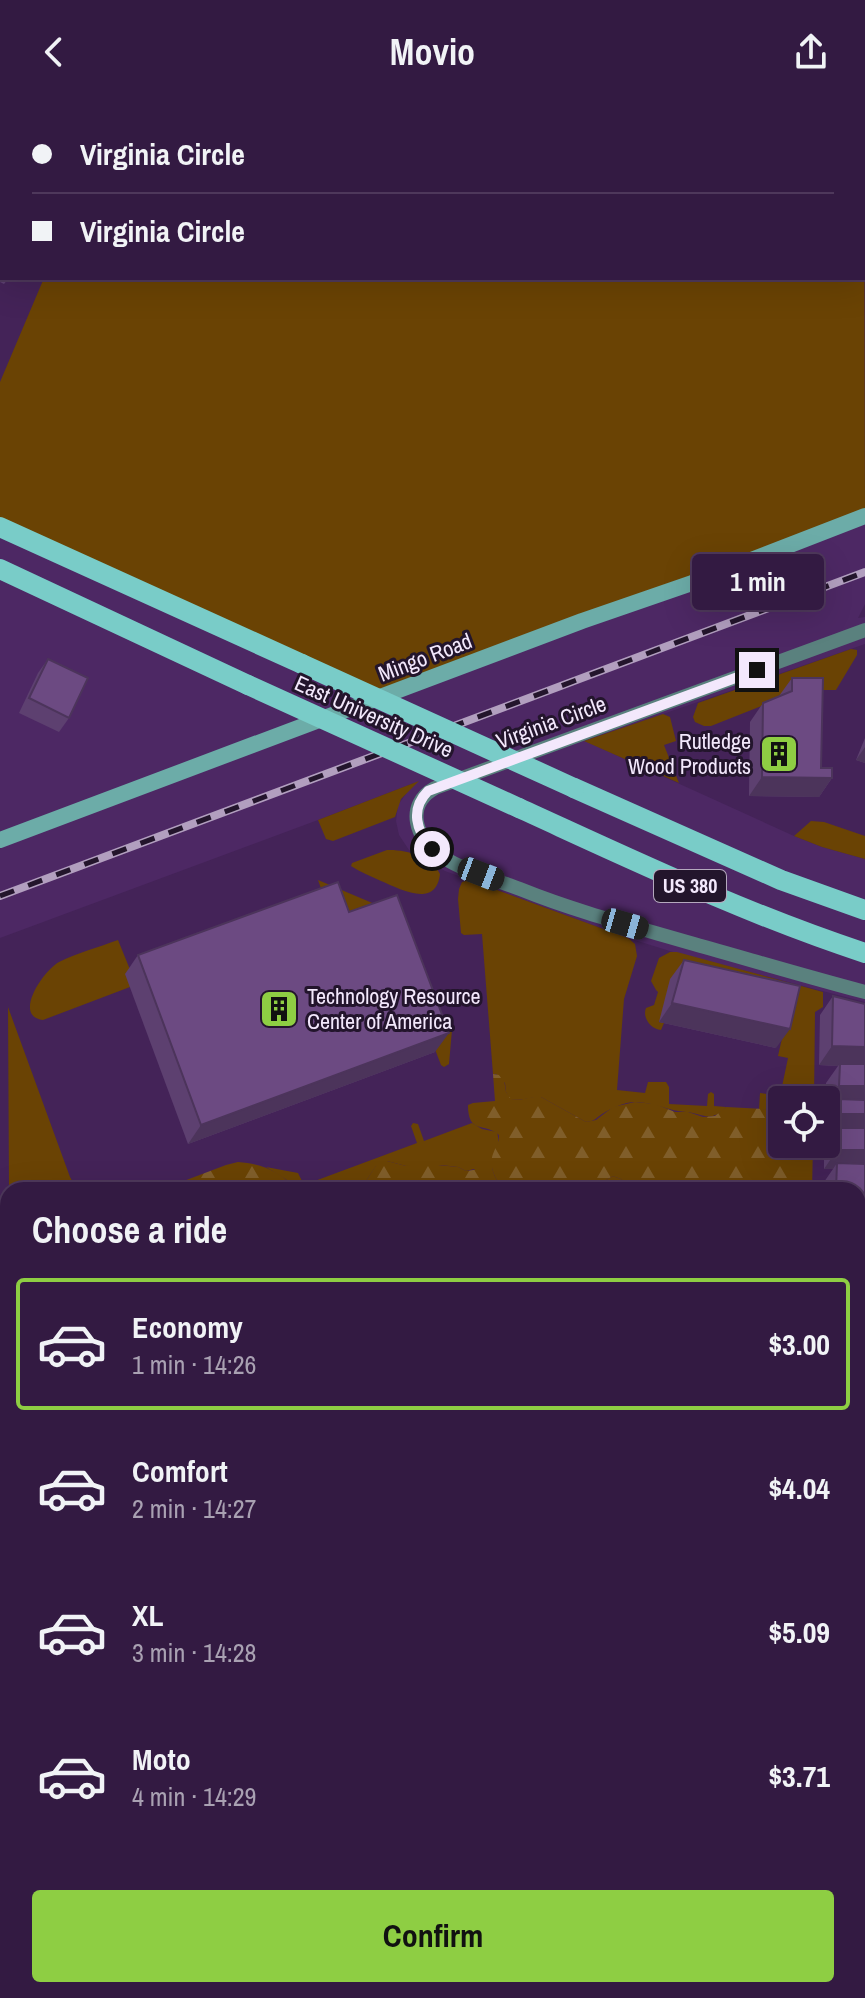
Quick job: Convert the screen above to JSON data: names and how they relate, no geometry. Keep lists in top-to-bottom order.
{
  "streets": {
    "main road": ["East University Drive", "US 380"],
    "street": ["Mingo Road", "Virginia Circle"]
  },
  "places": {
    "building": ["Rutledge Wood Products", "Technology Resource Center of America"]
  },
  "page": {
    "header": "Movio",
    "banner": ["Virginia Circle", "Virginia Circle"],
    "bubble": "1 min",
    "heading": "Choose a ride",
    "list": [
      {
        "name": "Economy",
        "note": "1 min · 14:26",
        "value": "$3.00"
      },
      {
        "name": "Comfort",
        "note": "2 min · 14:27",
        "value": "$4.04"
      },
      {
        "name": "XL",
        "note": "3 min · 14:28",
        "value": "$5.09"
      },
      {
        "name": "Moto",
        "note": "4 min · 14:29",
        "value": "$3.71"
      }
    ],
    "buttons": "Confirm"
  }
}
